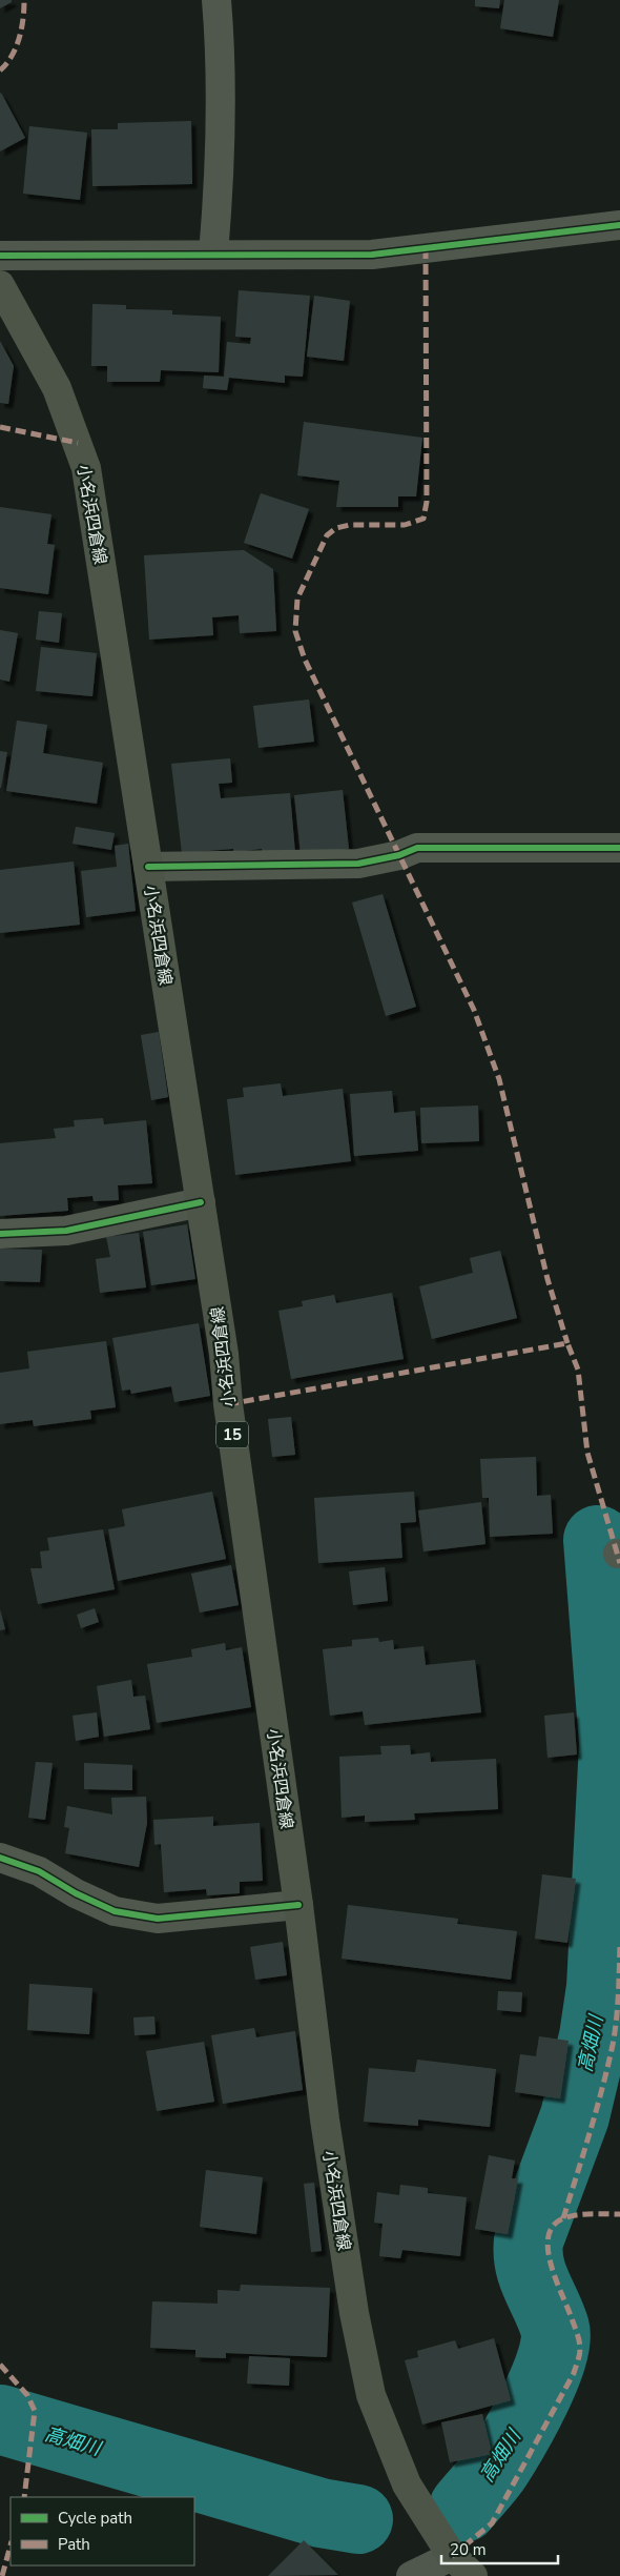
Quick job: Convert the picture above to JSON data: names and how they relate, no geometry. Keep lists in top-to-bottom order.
{
  "streets": {
    "main road": ["小名浜四倉線", "15"]
  },
  "water": ["高畑川"],
  "legend": ["Cycle path", "Path"],
  "scale_bar": "20 m"
}
